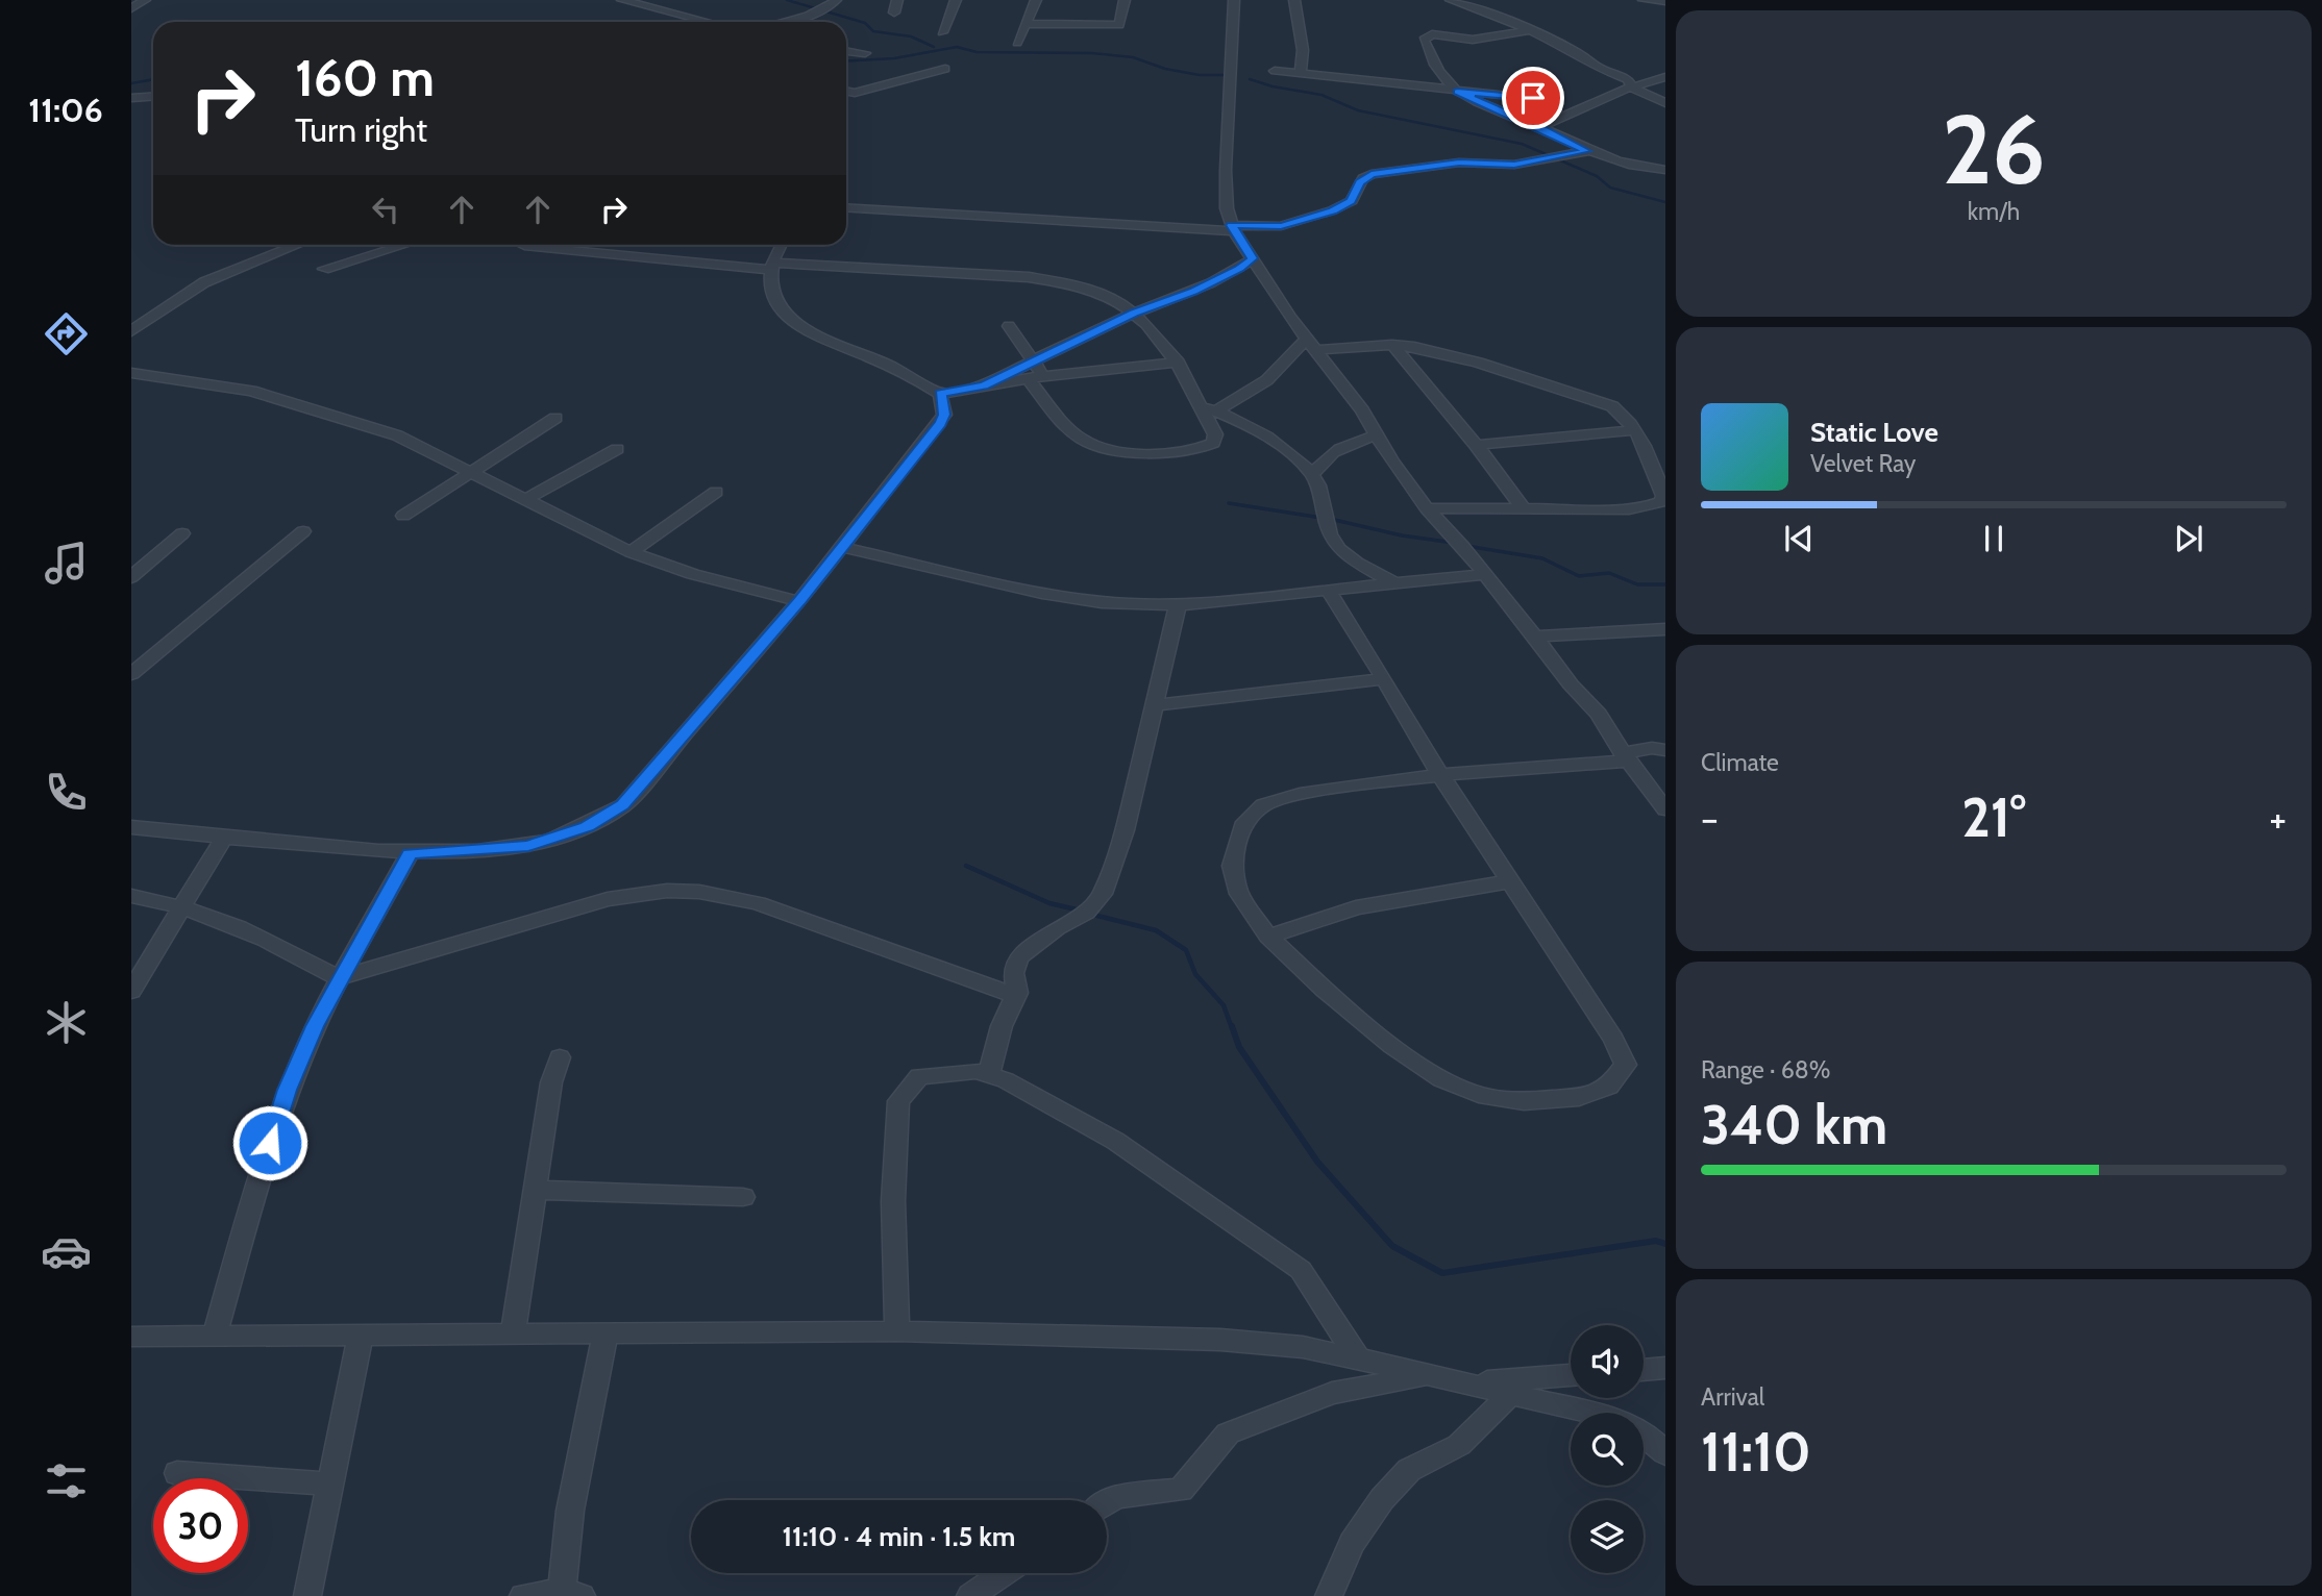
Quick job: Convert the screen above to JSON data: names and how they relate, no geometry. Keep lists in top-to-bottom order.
{
  "page": {
    "tabs": "11:06",
    "tile": [
      ["26", "km/h"],
      "Climate",
      ["Range · 68%", "340 km"],
      ["Arrival", "11:10"]
    ],
    "turn": ["160 m", "Turn right"],
    "song": ["Static Love", "Velvet Ray"],
    "heat": ["−", "21°", "+"],
    "limit": "30",
    "trip": "11:10 · 4 min · 1.5 km"
  }
}
